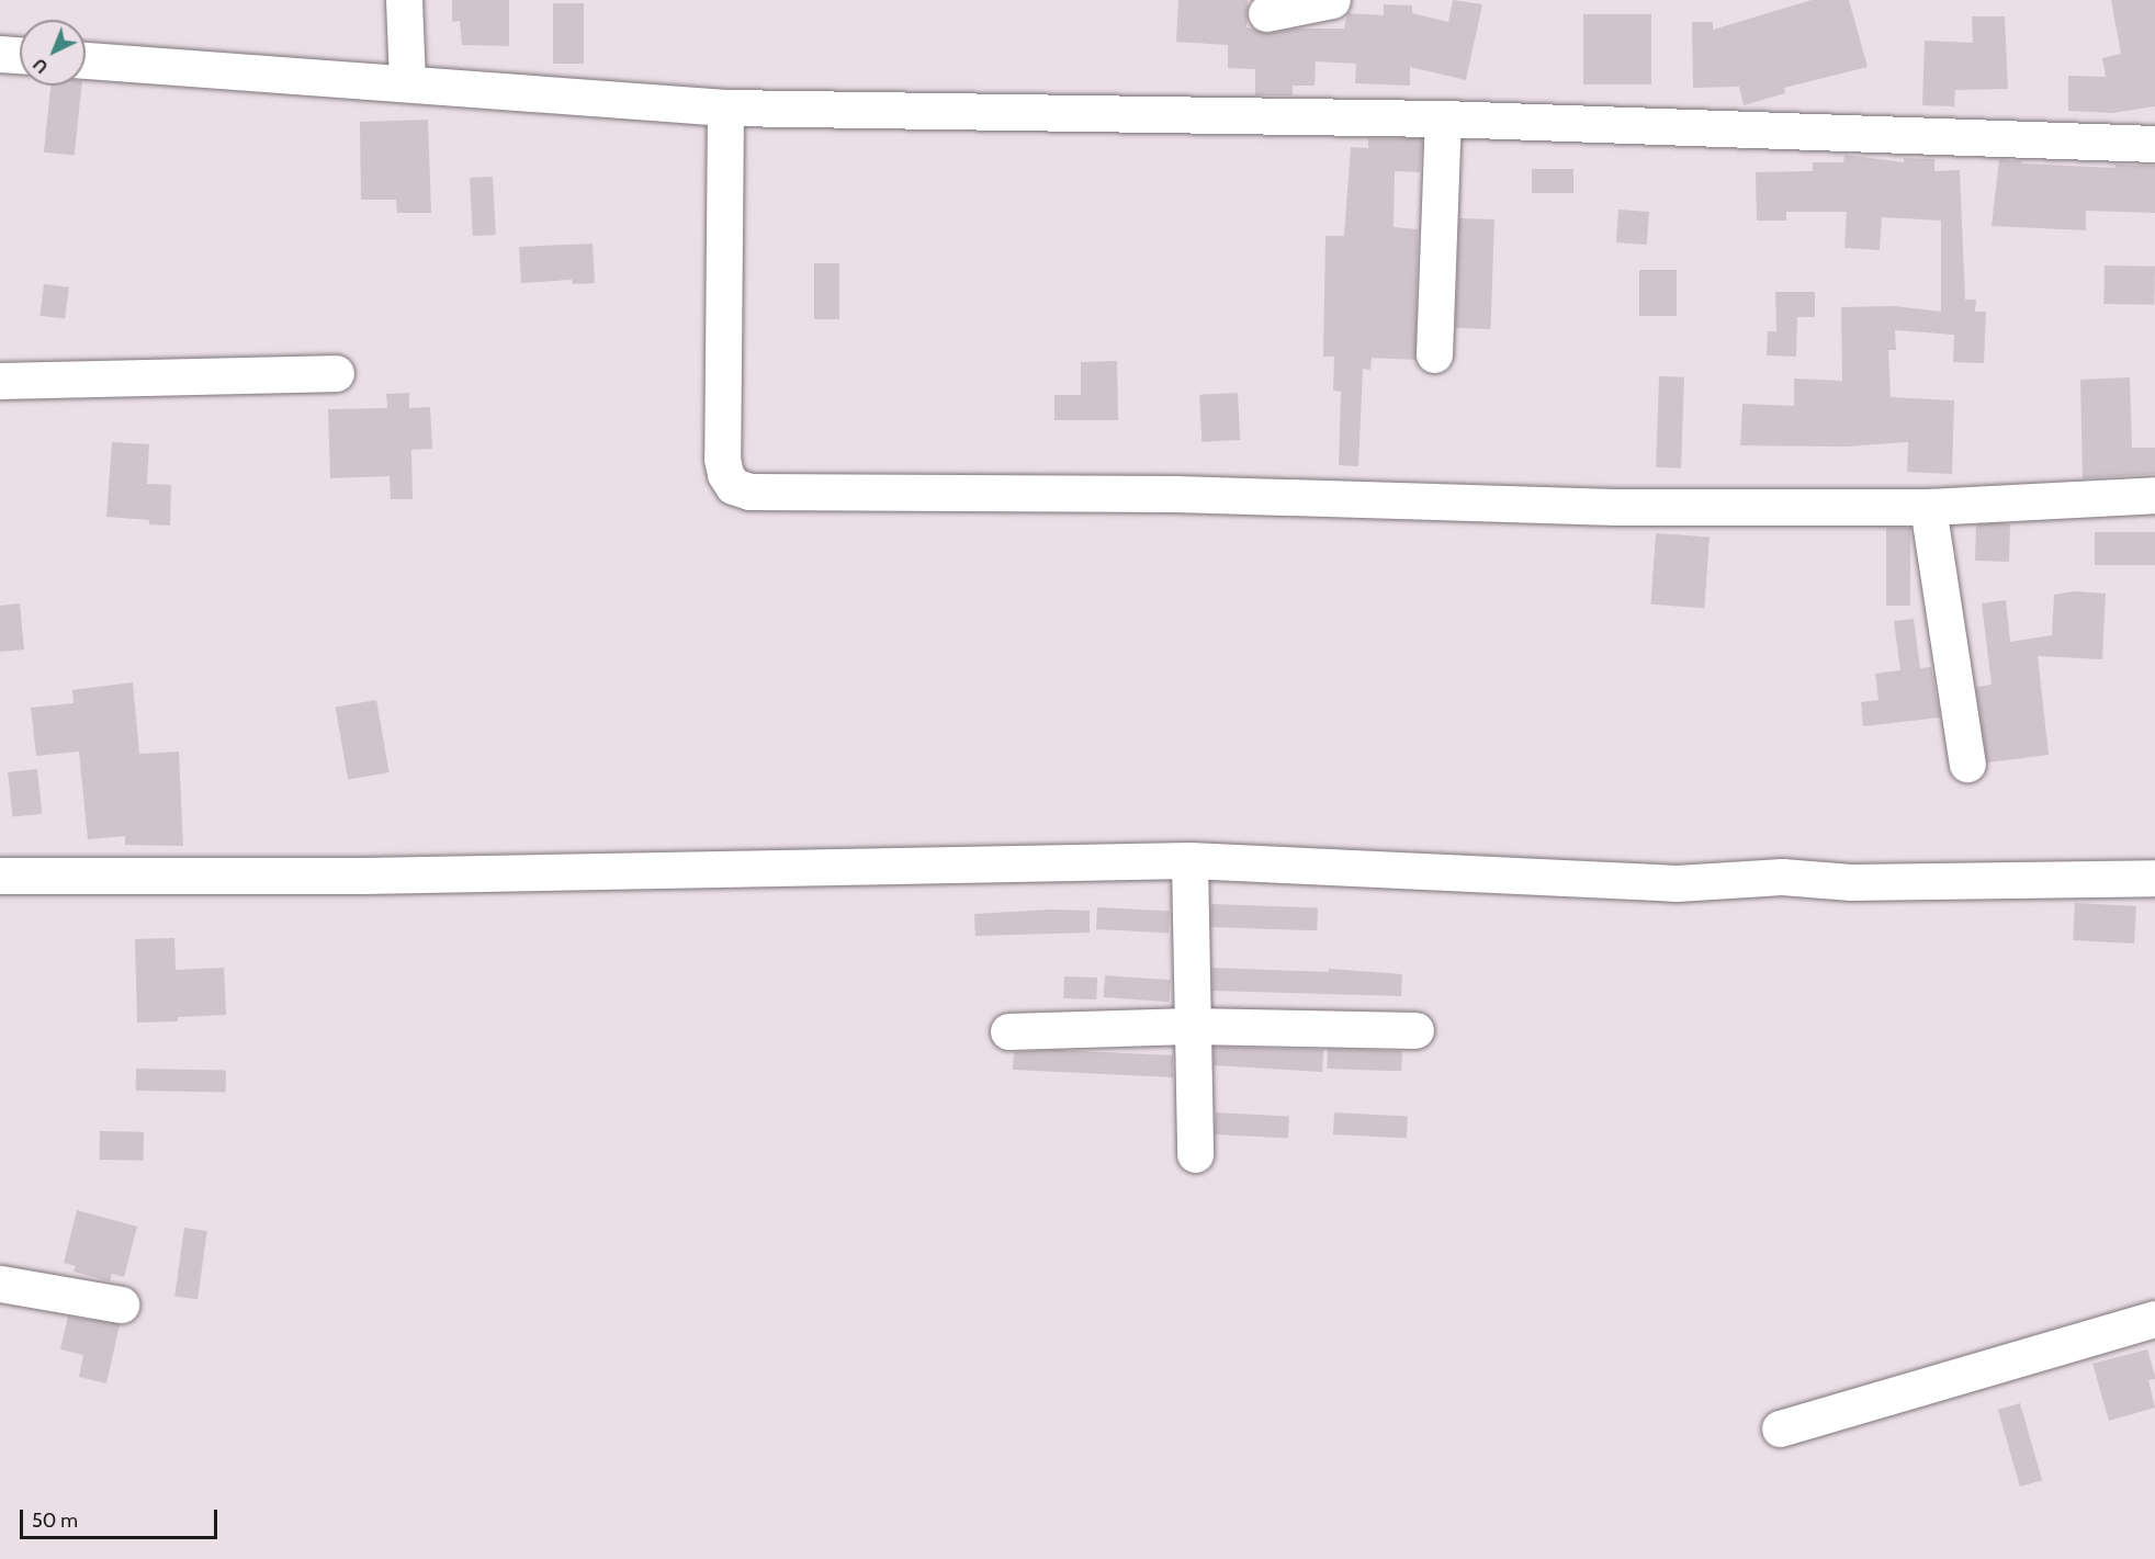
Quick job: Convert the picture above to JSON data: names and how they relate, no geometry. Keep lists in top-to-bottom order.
{
  "scale_bar": "50 m",
  "north": "bottom left"
}
